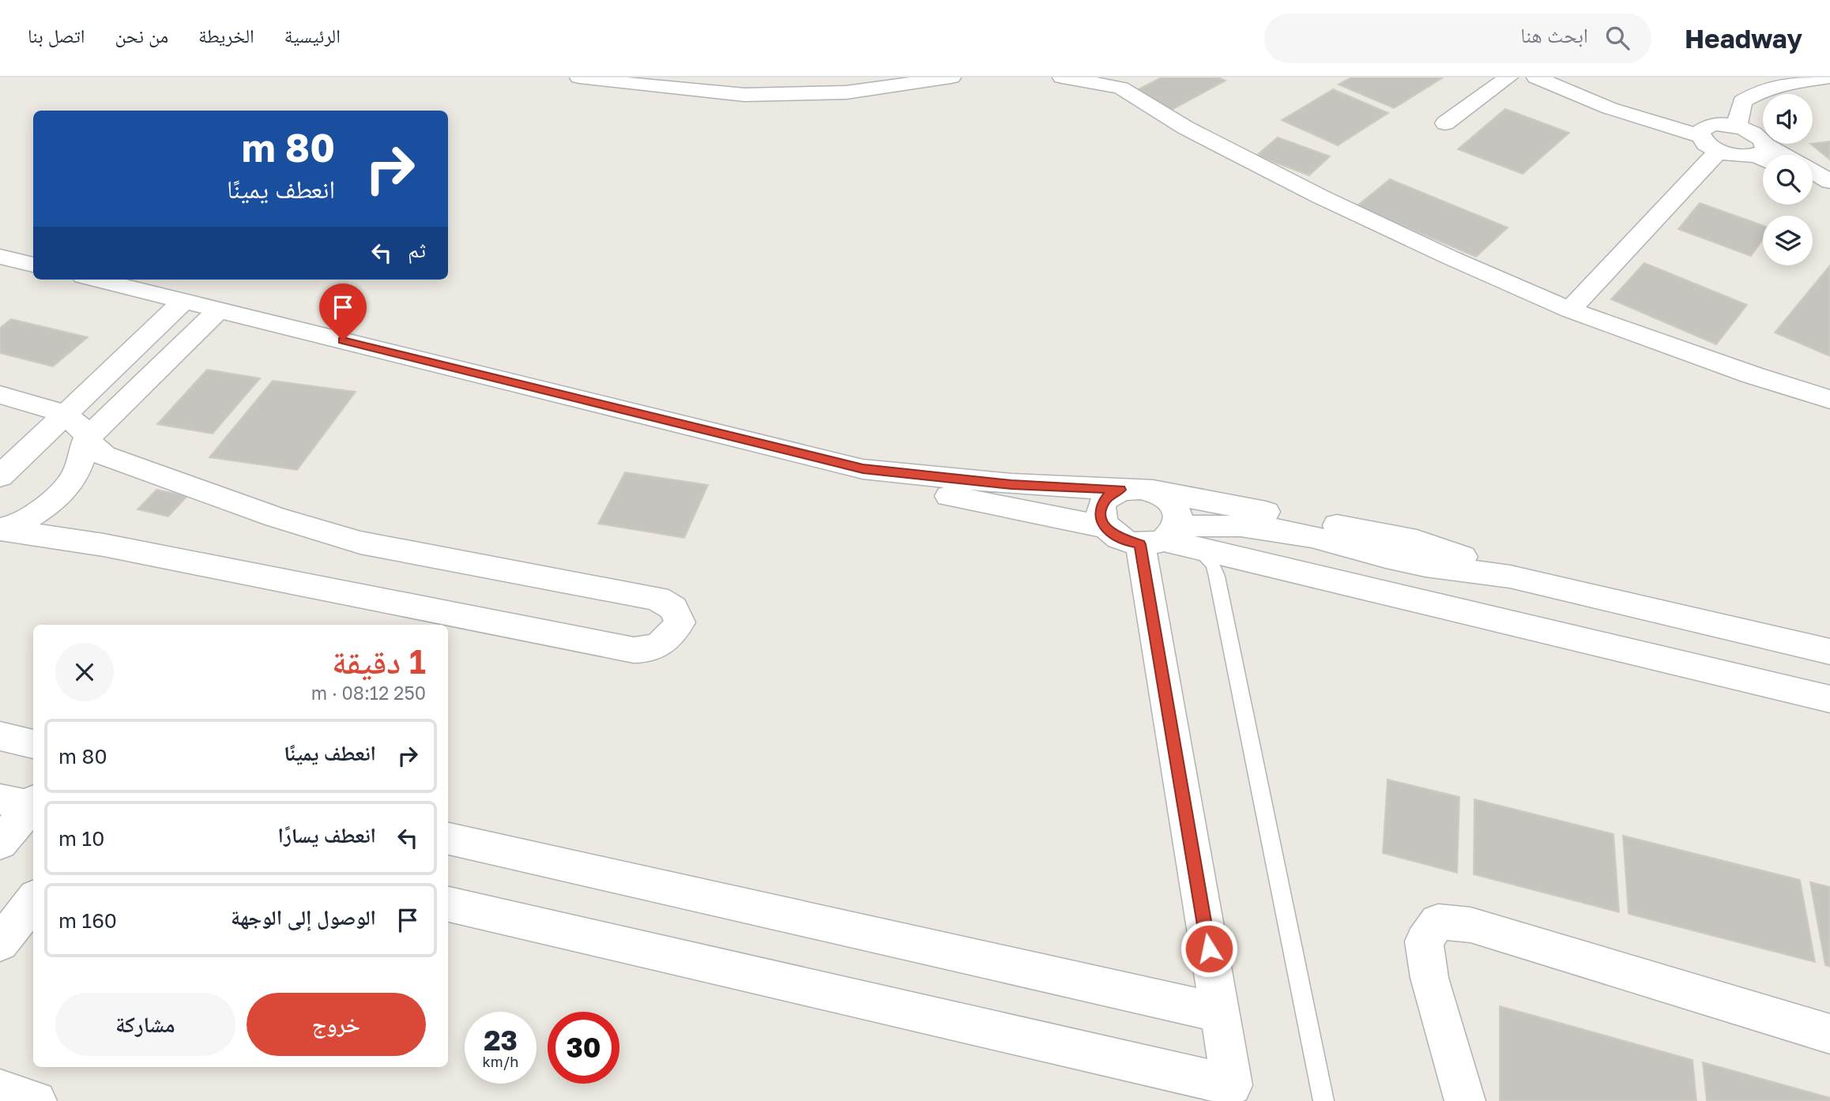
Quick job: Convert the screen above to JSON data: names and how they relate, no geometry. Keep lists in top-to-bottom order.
{
  "page": {
    "header": "Headway",
    "search": "ابحث هنا",
    "nav": [
      "الرئيسية",
      "الخريطة",
      "من نحن",
      "اتصل بنا"
    ],
    "turn": ["80 m", "انعطف يمينًا"],
    "then": "ثم",
    "heading": ["1 دقيقة", "250 m · 08:12"],
    "list": [
      {
        "name": "انعطف يمينًا",
        "value": "80 m"
      },
      {
        "name": "انعطف يسارًا",
        "value": "10 m"
      },
      {
        "name": "الوصول إلى الوجهة",
        "value": "160 m"
      }
    ],
    "buttons": ["خروج", "مشاركة"],
    "speed": "23 km/h",
    "limit": "30"
  }
}
